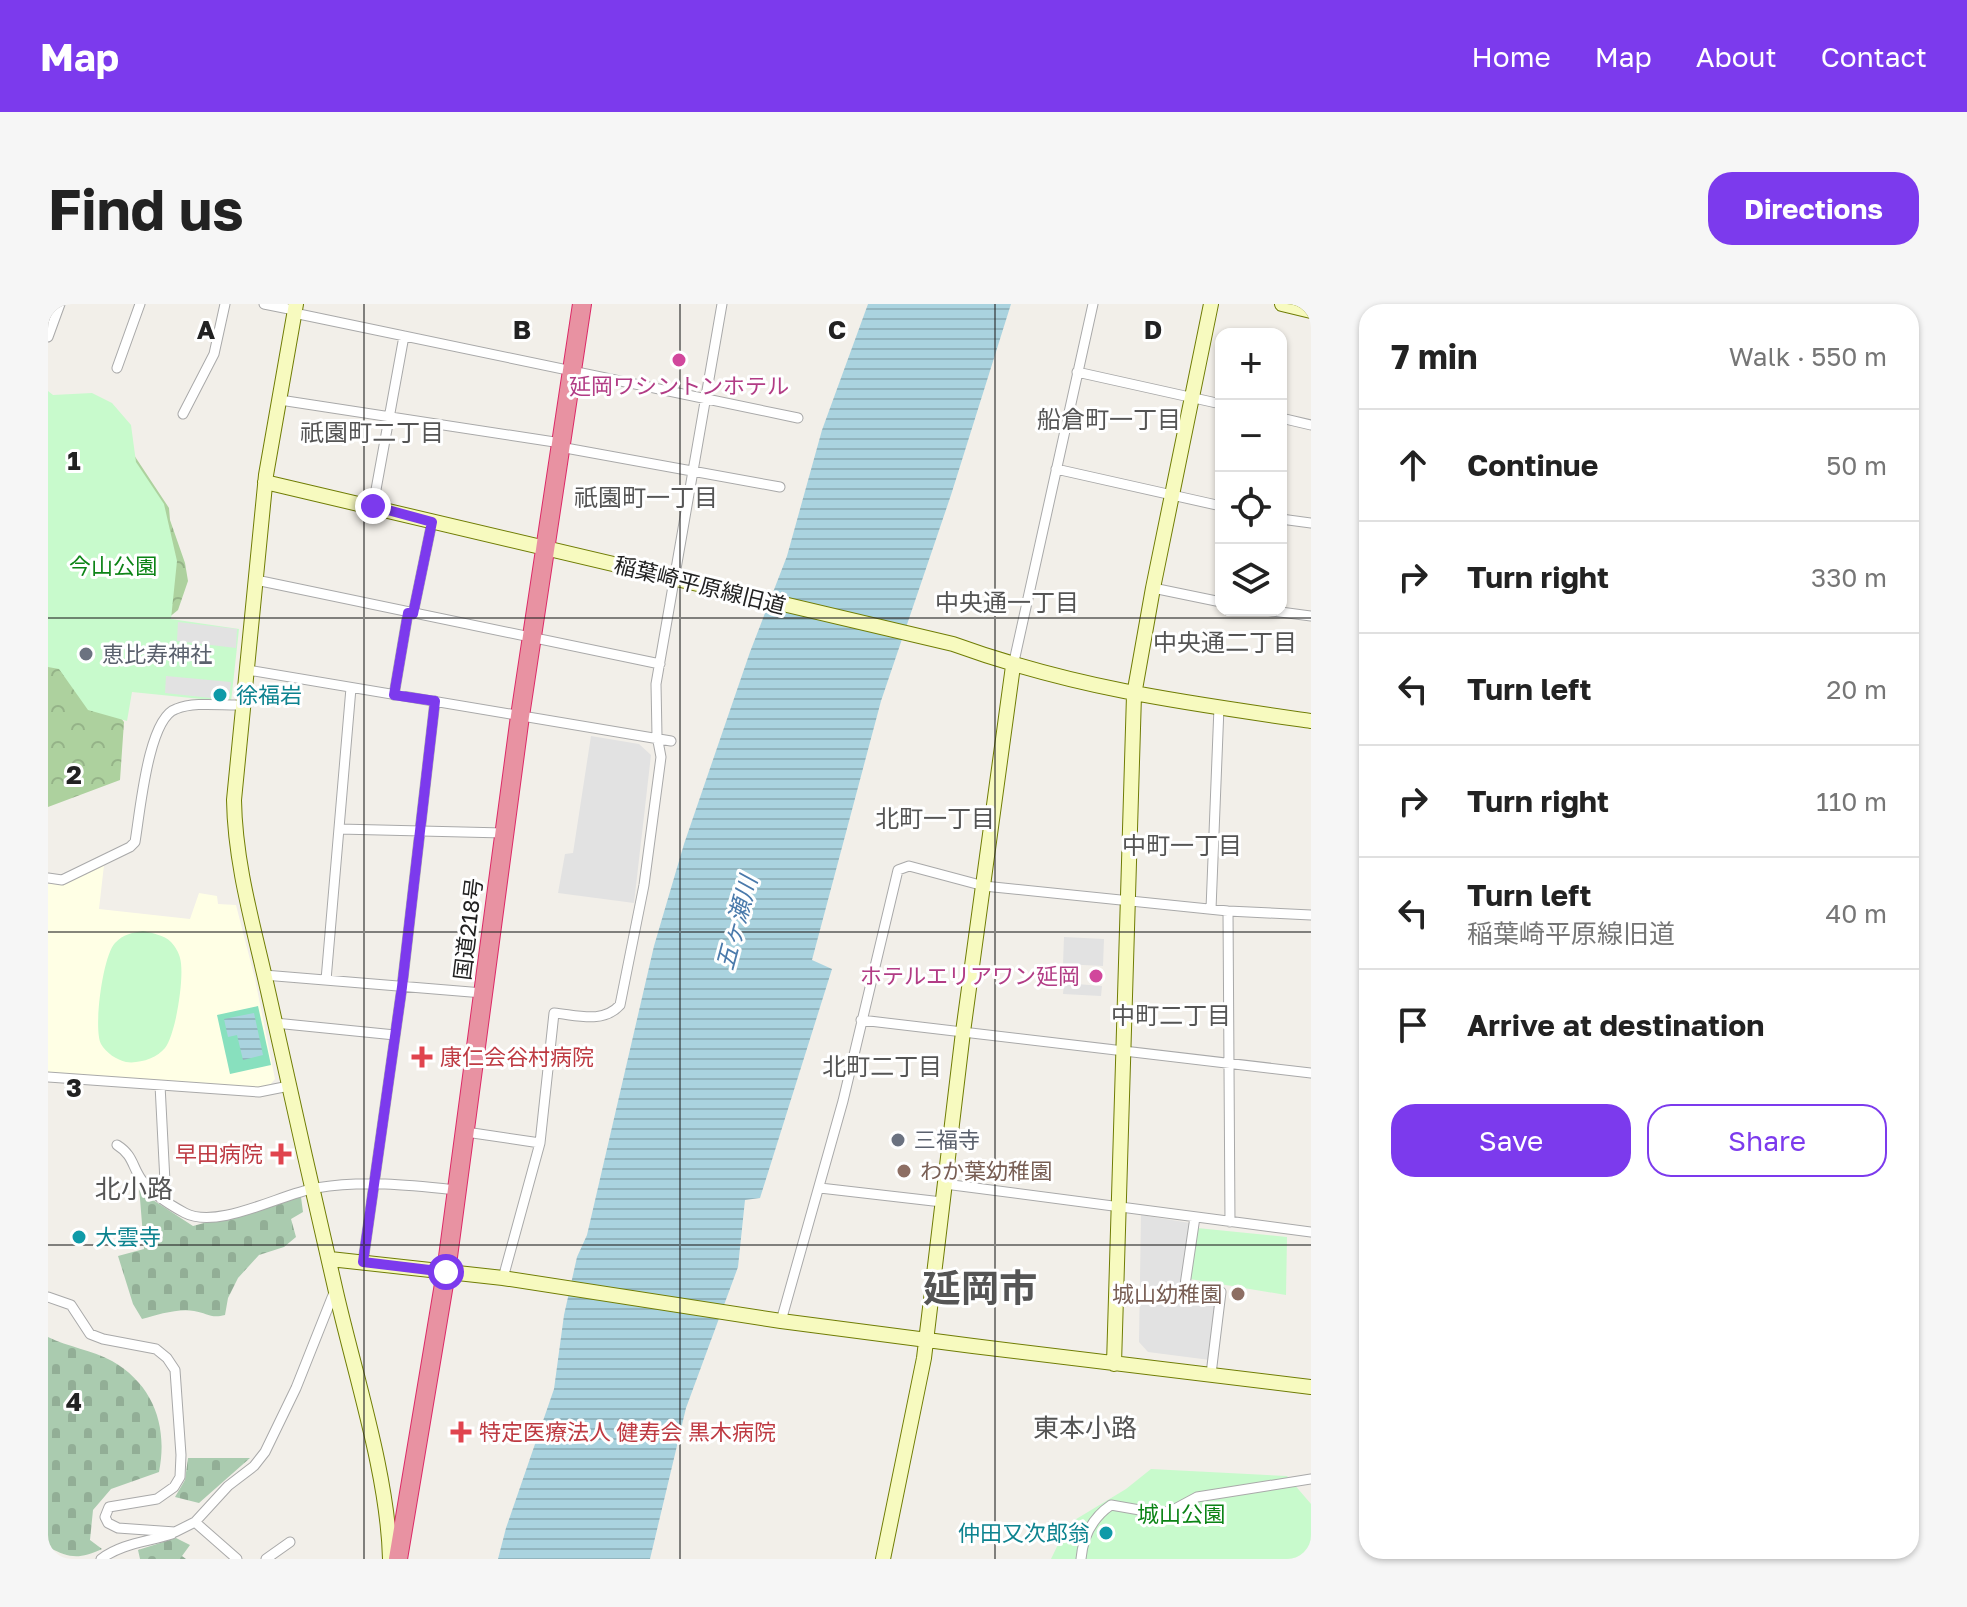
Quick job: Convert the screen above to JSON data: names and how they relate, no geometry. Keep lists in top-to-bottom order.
{
  "streets": {
    "highway": ["国道218号"],
    "street": ["稲葉崎平原線旧道"]
  },
  "crossings": [
    ["稲葉崎平原線旧道", "国道218号"]
  ],
  "districts": [
    "船倉町一丁目",
    "祇園町二丁目",
    "祇園町一丁目",
    "中央通一丁目",
    "中央通二丁目",
    "北町一丁目",
    "中町一丁目",
    "中町二丁目",
    "北町二丁目",
    "北小路",
    "延岡市",
    "東本小路"
  ],
  "water": ["五ヶ瀬川"],
  "parks": ["今山公園", "城山公園"],
  "places": {
    "other": [
      "延岡ワシントンホテル",
      "恵比寿神社",
      "徐福岩",
      "ホテルエリアワン延岡",
      "三福寺",
      "わか葉幼稚園",
      "大雲寺",
      "城山幼稚園",
      "仲田又次郎翁"
    ],
    "health": ["康仁会谷村病院", "早田病院", "特定医療法人 健寿会 黒木病院"]
  },
  "page": {
    "header": "Map",
    "nav": [
      "Home",
      "Map",
      "About",
      "Contact"
    ],
    "buttons": [
      "Directions",
      ["Save", "Share"]
    ],
    "title": "Find us",
    "heading": ["7 min", "Walk · 550 m"],
    "map_buttons": ["+", "−"],
    "list": [
      ["Continue", "50 m"],
      ["Turn right", "330 m"],
      ["Turn left", "20 m"],
      ["Turn right", "110 m"],
      ["Turn left", "稲葉崎平原線旧道", "40 m"],
      "Arrive at destination"
    ]
  },
  "grid": {
    "columns": [
      "A",
      "B",
      "C",
      "D"
    ],
    "rows": [
      "1",
      "2",
      "3",
      "4"
    ]
  }
}
